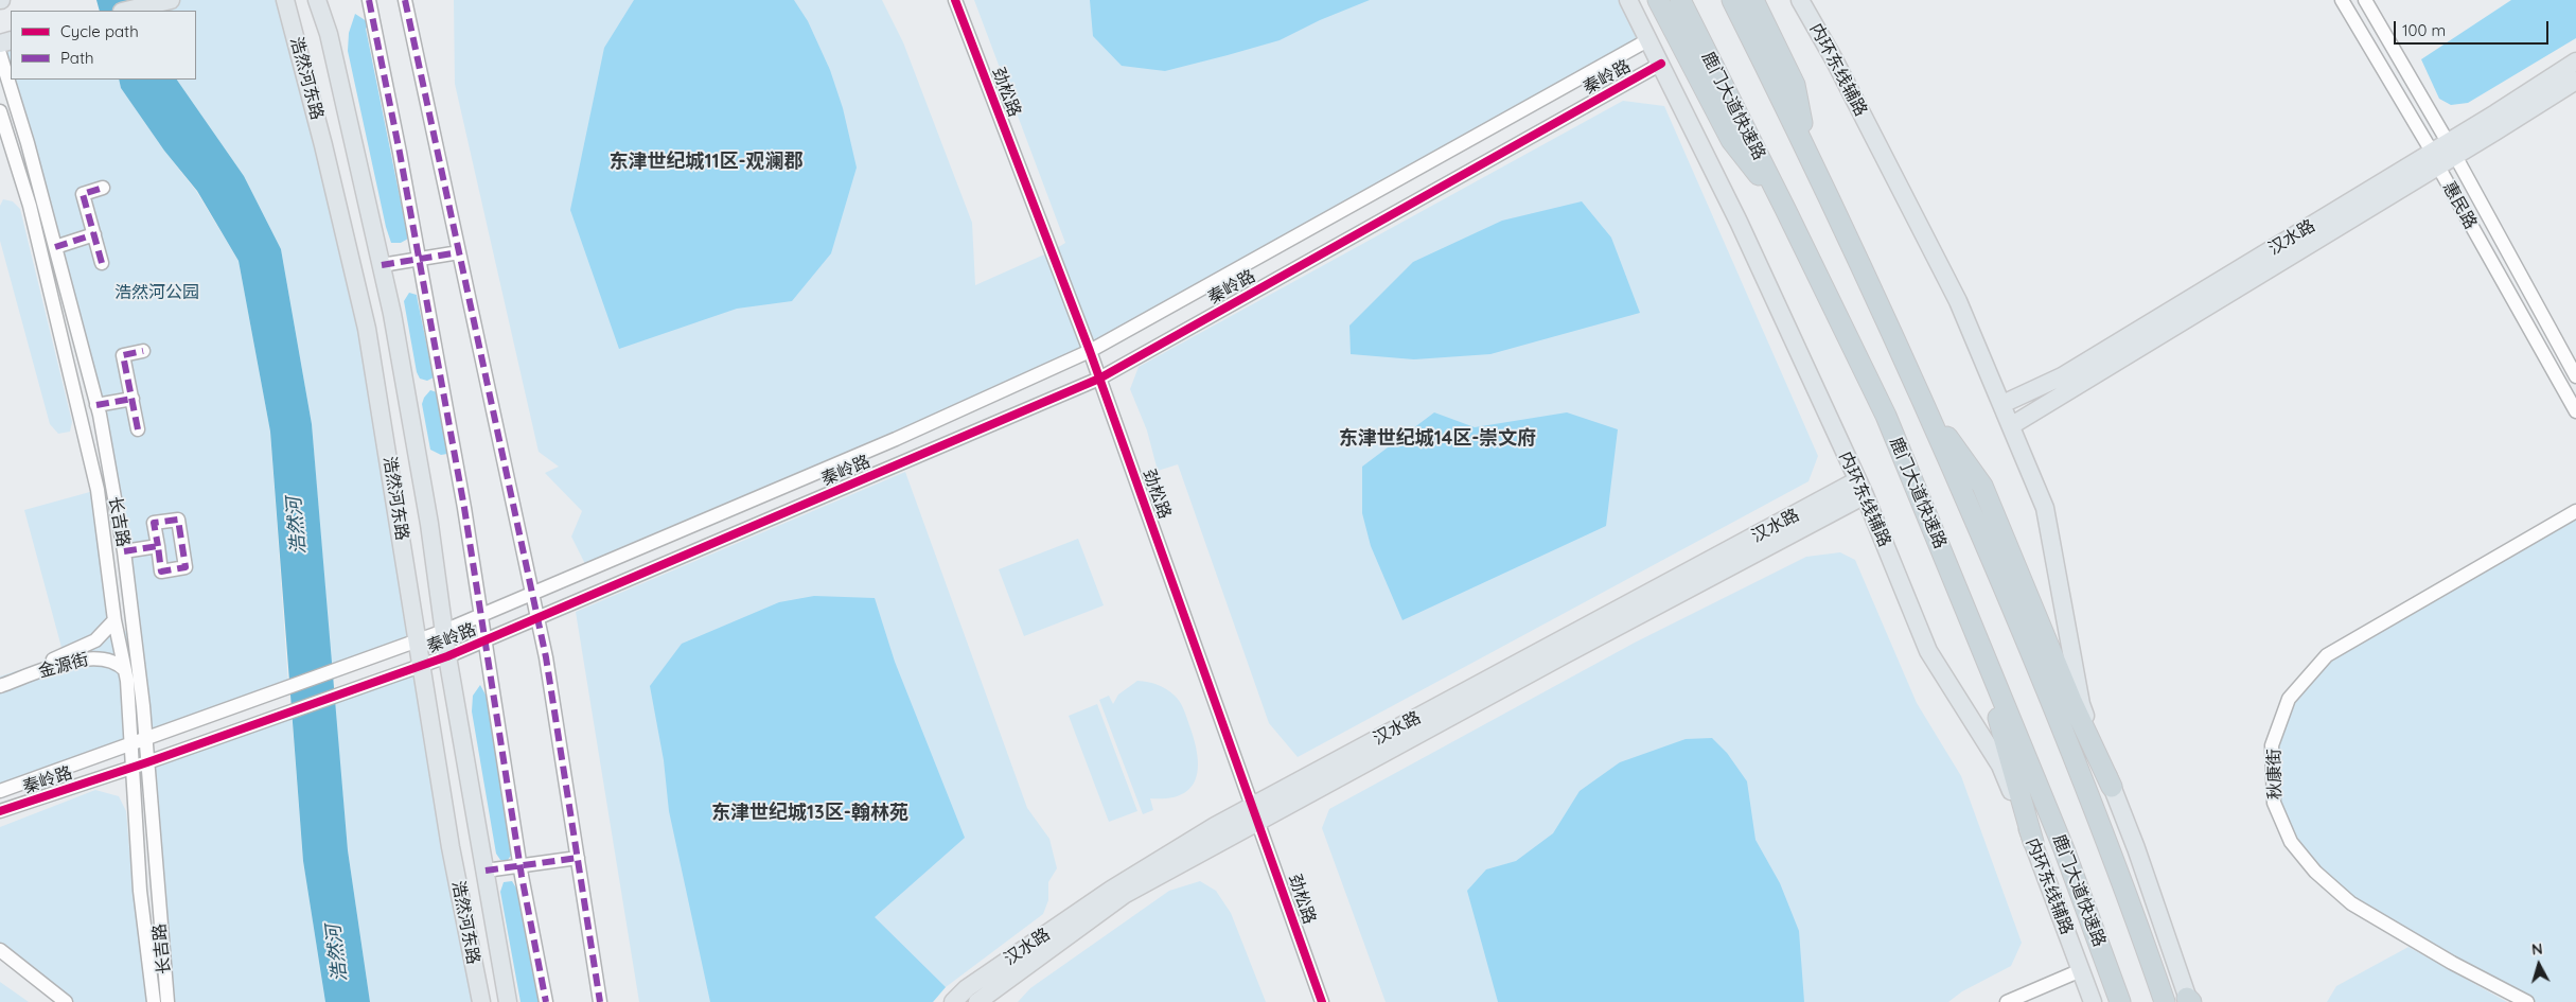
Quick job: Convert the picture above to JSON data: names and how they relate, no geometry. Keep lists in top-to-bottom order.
{
  "streets": {
    "highway": ["鹿门大道快速路"],
    "main road": ["内环东线辅路", "浩然河东路", "汉水路"],
    "street": [
      "秦岭路",
      "劲松路",
      "惠民路",
      "长吉路",
      "金源街",
      "秋康街"
    ]
  },
  "crossings": [
    ["内环东线辅路", "秦岭路"],
    ["内环东线辅路", "汉水路"],
    ["秦岭路", "浩然河东路"],
    ["秦岭路", "劲松路"],
    ["秦岭路", "长吉路"],
    ["劲松路", "汉水路"],
    ["惠民路", "汉水路"],
    ["长吉路", "金源街"]
  ],
  "districts": ["东津世纪城11区-观澜郡", "东津世纪城14区-崇文府", "东津世纪城13区-翰林苑"],
  "water": ["浩然河"],
  "parks": ["浩然河公园"],
  "legend": ["Cycle path", "Path"],
  "scale_bar": "100 m",
  "north": "top"
}
